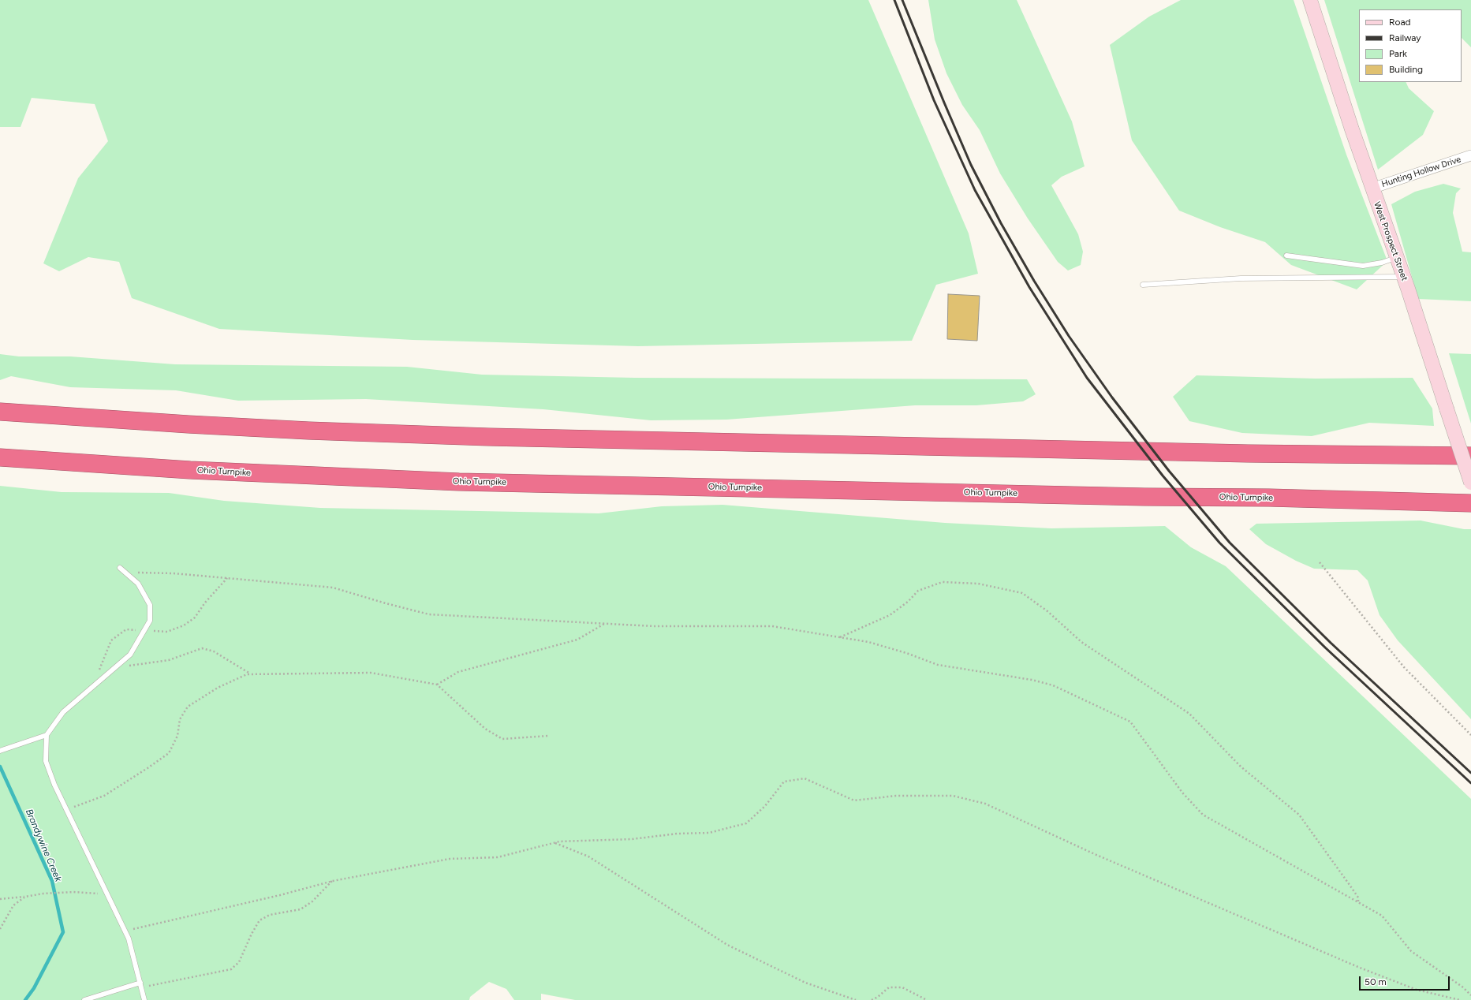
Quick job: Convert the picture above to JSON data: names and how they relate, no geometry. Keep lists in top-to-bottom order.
{
  "streets": {
    "highway": ["Ohio Turnpike"],
    "street": ["Hunting Hollow Drive", "West Prospect Street"]
  },
  "crossings": [
    ["Hunting Hollow Drive", "West Prospect Street"]
  ],
  "water": ["Brandywine Creek"],
  "legend": [
    "Road",
    "Railway",
    "Park",
    "Building"
  ],
  "scale_bar": "50 m"
}
